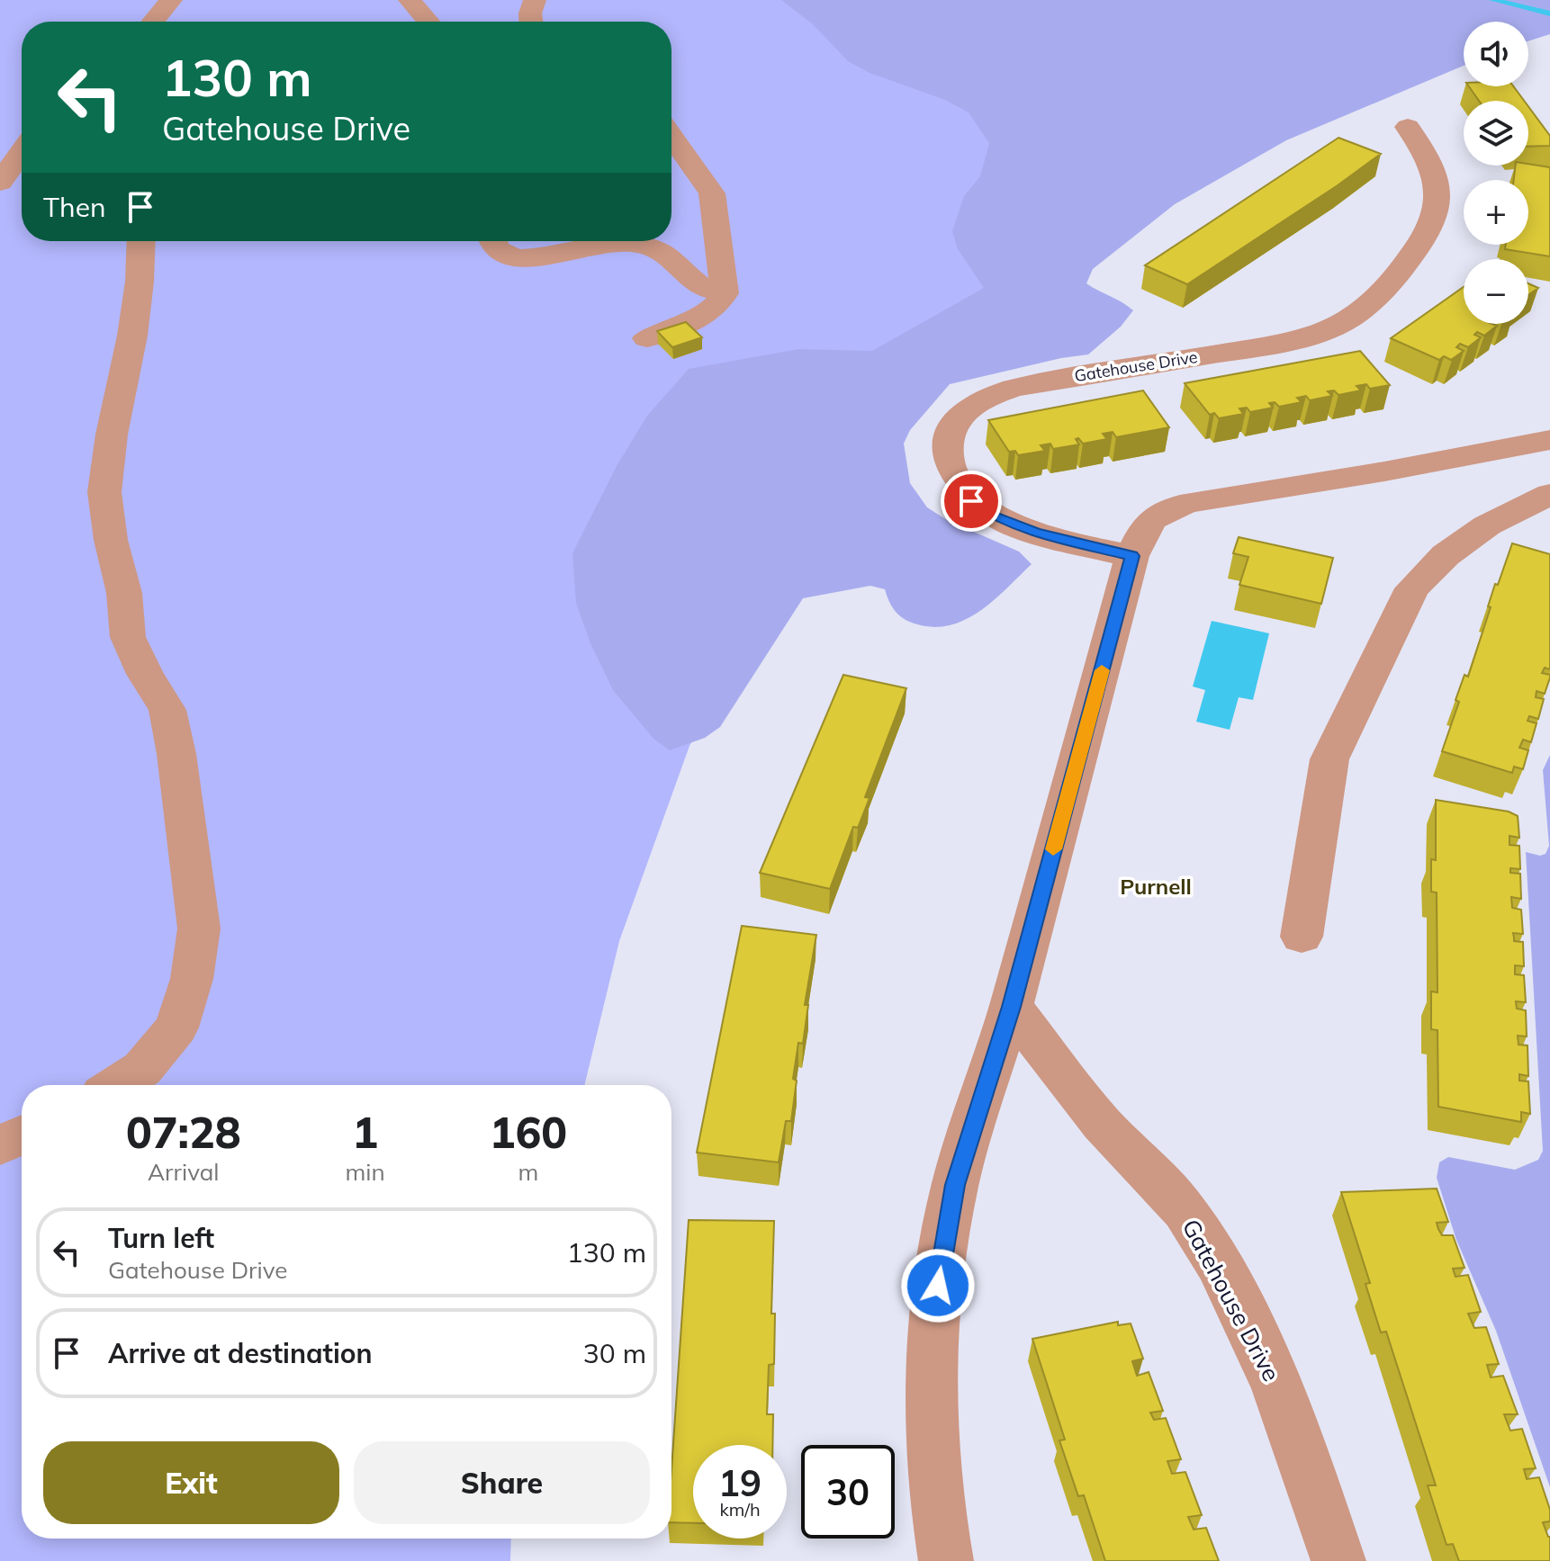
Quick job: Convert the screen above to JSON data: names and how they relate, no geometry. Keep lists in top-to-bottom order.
{
  "streets": {
    "street": ["Gatehouse Drive"]
  },
  "districts": ["Purnell"],
  "page": {
    "map_buttons": ["+", "−"],
    "turn": ["130 m", "Gatehouse Drive"],
    "then": "Then",
    "eta": [
      "07:28",
      "Arrival",
      "1",
      "min",
      "160",
      "m"
    ],
    "list": [
      {
        "name": "Turn left",
        "note": "Gatehouse Drive",
        "value": "130 m"
      },
      {
        "name": "Arrive at destination",
        "value": "30 m"
      }
    ],
    "buttons": ["Exit", "Share"],
    "speed": "19 km/h",
    "limit": "30"
  }
}
